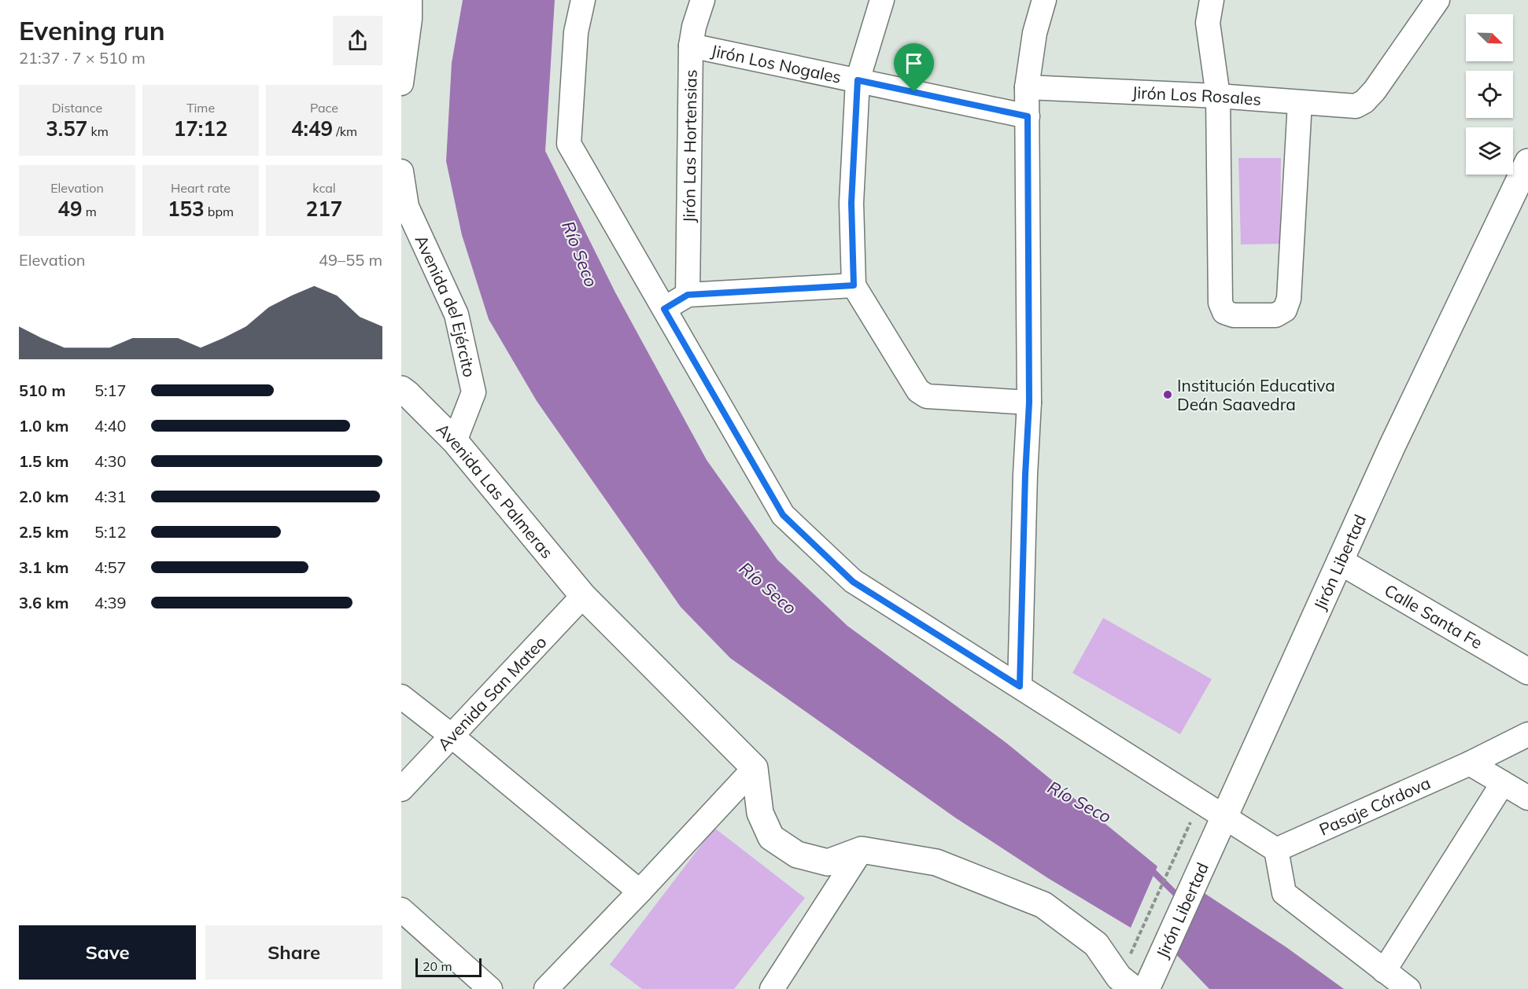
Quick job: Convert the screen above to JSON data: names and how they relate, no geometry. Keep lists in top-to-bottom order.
{
  "streets": {
    "street": [
      "Jirón Los Nogales",
      "Jirón Los Rosales",
      "Jirón Las Hortensias",
      "Avenida del Ejército",
      "Avenida Las Palmeras",
      "Jirón Libertad",
      "Calle Santa Fe",
      "Avenida San Mateo",
      "Pasaje Córdova"
    ]
  },
  "crossings": [
    ["Jirón Los Nogales", "Jirón Las Hortensias"],
    ["Avenida del Ejército", "Avenida Las Palmeras"],
    ["Avenida Las Palmeras", "Avenida San Mateo"],
    ["Jirón Libertad", "Calle Santa Fe"]
  ],
  "water": ["Río Seco"],
  "places": ["Institución Educativa Deán Saavedra"],
  "scale_bar": "20 m",
  "north": "bottom right",
  "page": {
    "heading": ["Evening run", "21:37 · 7 × 510 m"],
    "stats": [
      ["Distance", "3.57 km"],
      ["Time", "17:12"],
      ["Pace", "4:49 /km"],
      ["Elevation", "49 m"],
      ["Heart rate", "153 bpm"],
      ["kcal", "217"]
    ],
    "chart": ["Elevation", "49–55 m"],
    "list": [
      {
        "name": "510 m",
        "note": "5:17"
      },
      {
        "name": "1.0 km",
        "note": "4:40"
      },
      {
        "name": "1.5 km",
        "note": "4:30"
      },
      {
        "name": "2.0 km",
        "note": "4:31"
      },
      {
        "name": "2.5 km",
        "note": "5:12"
      },
      {
        "name": "3.1 km",
        "note": "4:57"
      },
      {
        "name": "3.6 km",
        "note": "4:39"
      }
    ],
    "buttons": ["Save", "Share"],
    "scale": "20 m"
  }
}
